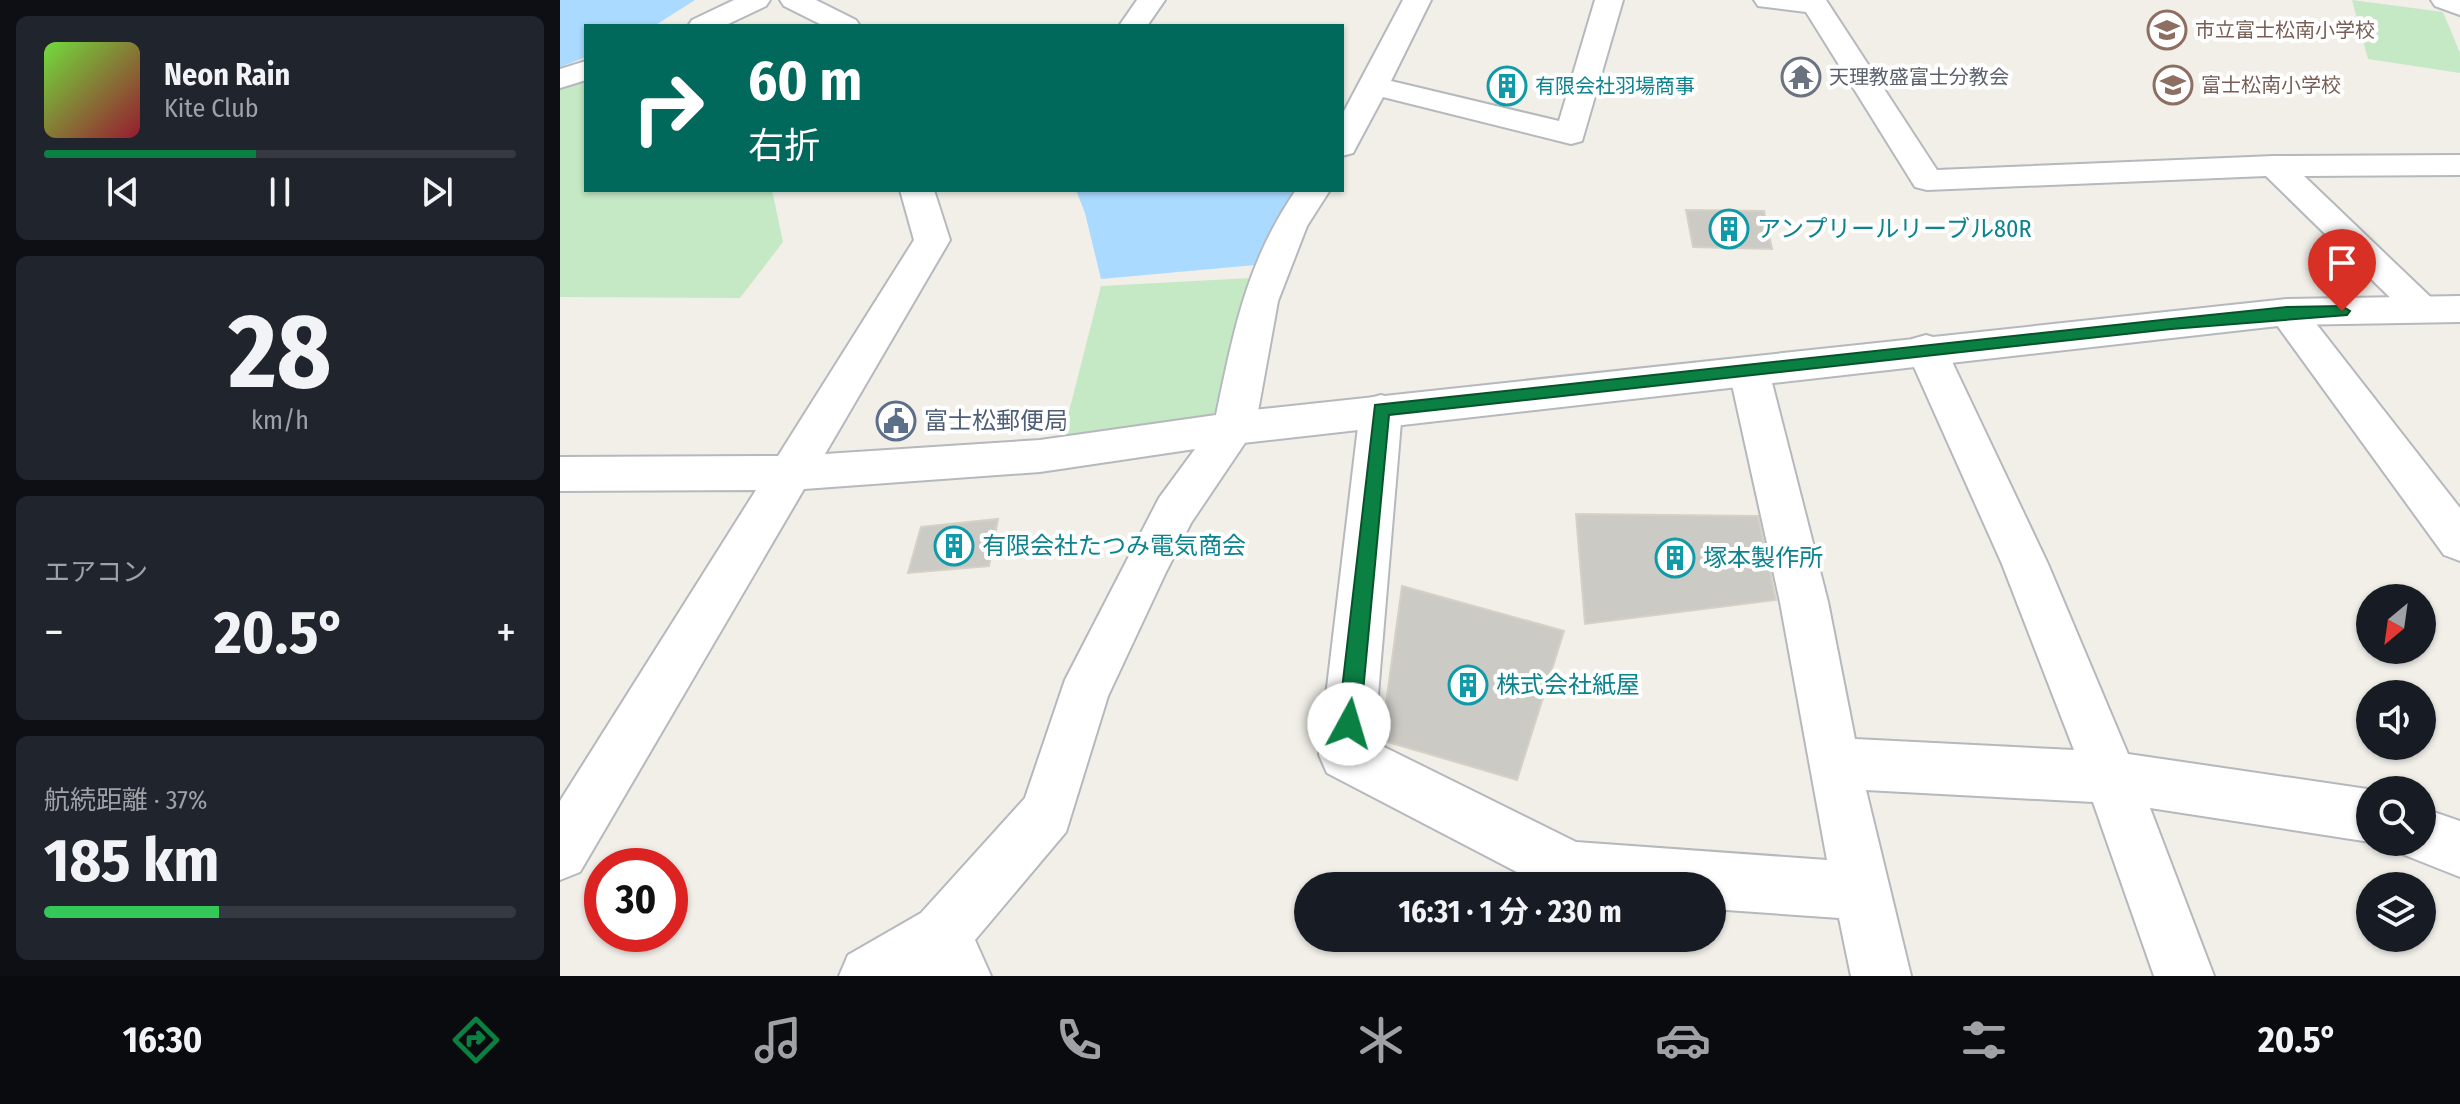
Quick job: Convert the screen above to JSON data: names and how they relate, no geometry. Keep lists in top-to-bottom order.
{
  "places": {
    "school or university": ["市立富士松南小学校", "富士松南小学校"],
    "temple": ["天理教盛富士分教会"],
    "building": [
      "有限会社羽場商事",
      "アンプリールリーブル80R",
      "有限会社たつみ電気商会",
      "塚本製作所",
      "株式会社紙屋"
    ],
    "public building": ["富士松郵便局"]
  },
  "north": "bottom left",
  "page": {
    "turn": ["60 m", "右折"],
    "song": ["Neon Rain", "Kite Club"],
    "tile": [
      ["28", "km/h"],
      "エアコン",
      ["航続距離 · 37%", "185 km"]
    ],
    "heat": ["−", "20.5°", "+"],
    "limit": "30",
    "trip": "16:31 · 1 分 · 230 m",
    "tabs": ["16:30", "20.5°"]
  }
}
